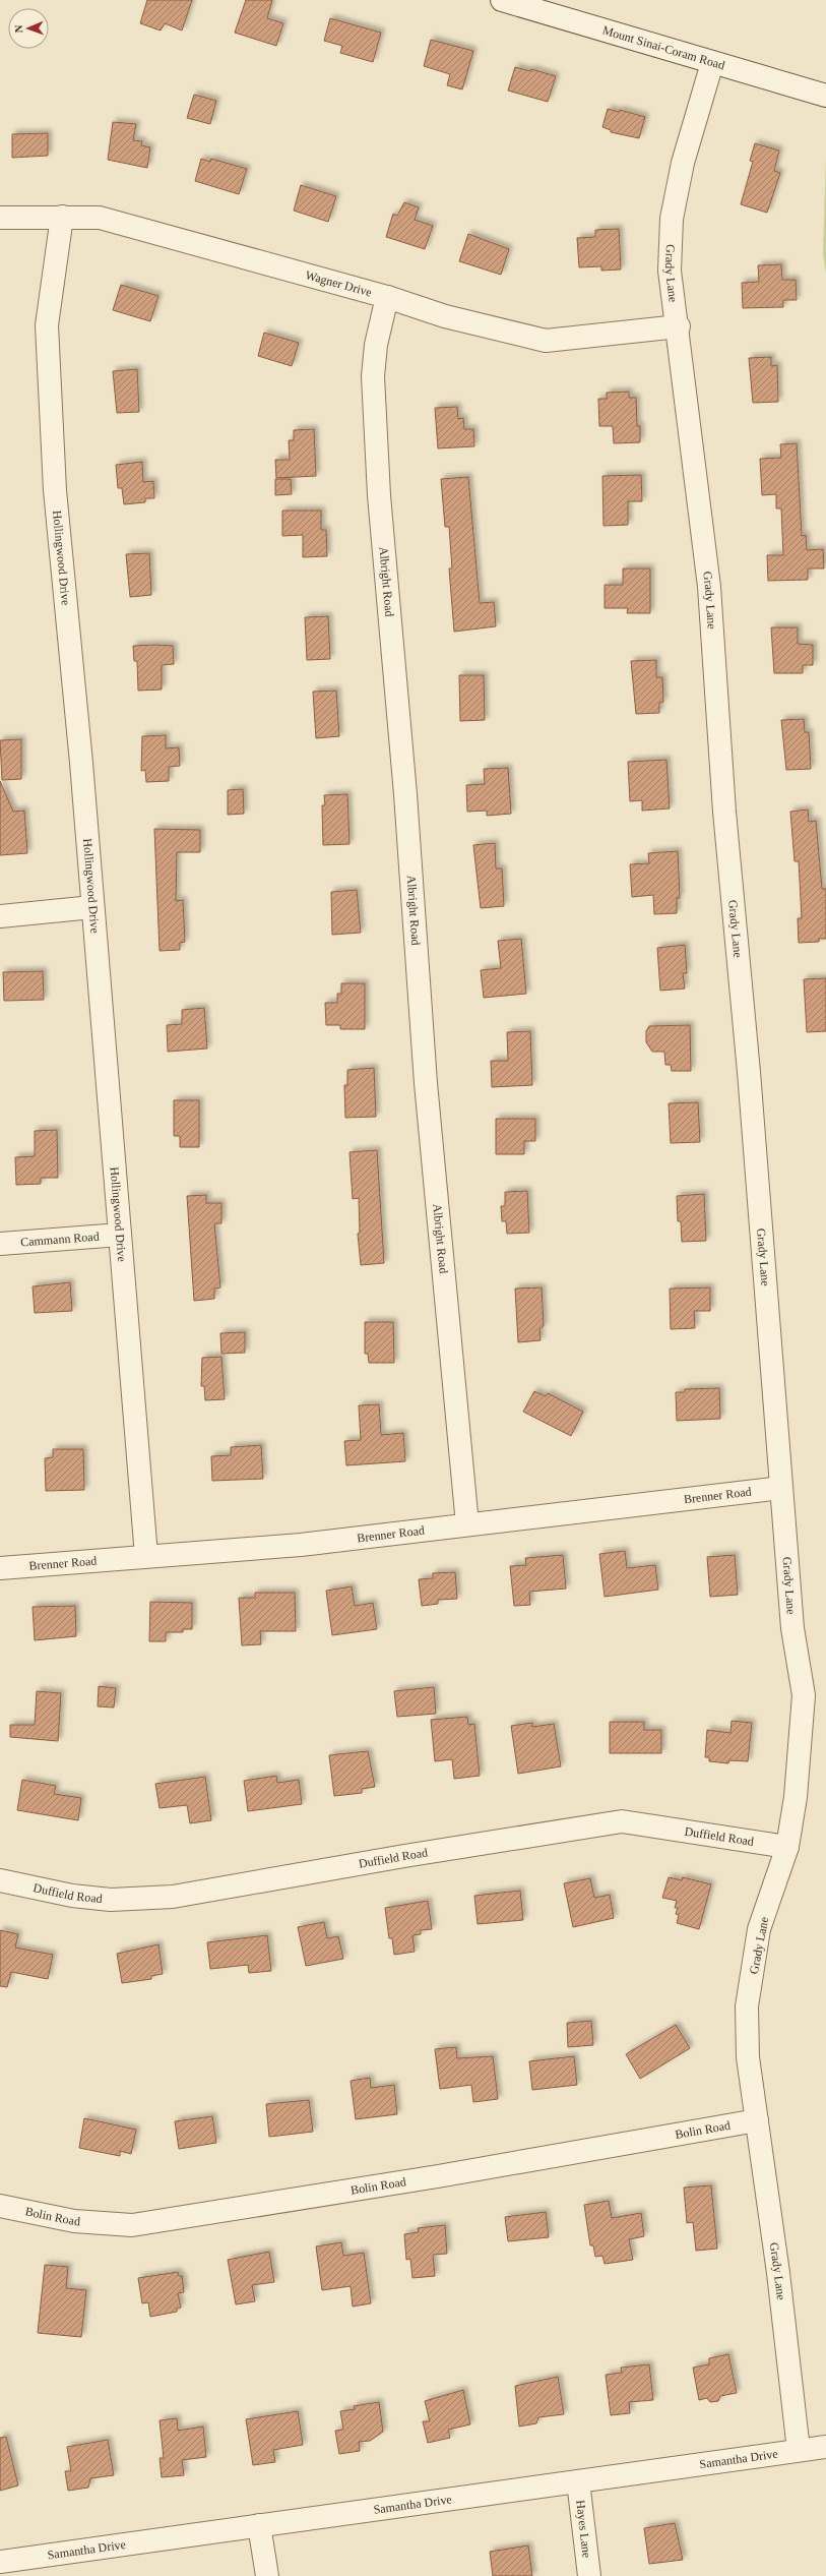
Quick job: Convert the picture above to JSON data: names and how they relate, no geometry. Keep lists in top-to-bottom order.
{
  "streets": {
    "street": [
      "Mount Sinai-Coram Road",
      "Grady Lane",
      "Wagner Drive",
      "Hollingwood Drive",
      "Albright Road",
      "Cammann Road",
      "Brenner Road",
      "Duffield Road",
      "Bolin Road",
      "Samantha Drive",
      "Hayes Lane"
    ]
  },
  "crossings": [
    ["Mount Sinai-Coram Road", "Grady Lane"],
    ["Grady Lane", "Wagner Drive"],
    ["Grady Lane", "Brenner Road"],
    ["Grady Lane", "Duffield Road"],
    ["Grady Lane", "Bolin Road"],
    ["Grady Lane", "Samantha Drive"],
    ["Wagner Drive", "Hollingwood Drive"],
    ["Wagner Drive", "Albright Road"],
    ["Hollingwood Drive", "Cammann Road"],
    ["Hollingwood Drive", "Brenner Road"],
    ["Albright Road", "Brenner Road"],
    ["Samantha Drive", "Hayes Lane"]
  ],
  "north": "left"
}
